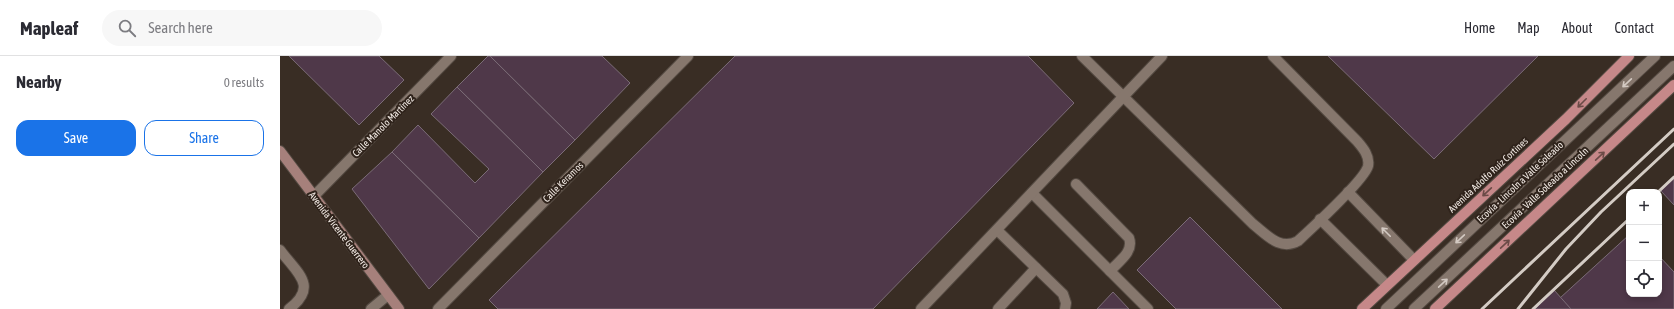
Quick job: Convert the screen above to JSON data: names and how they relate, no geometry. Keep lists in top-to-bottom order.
{
  "streets": {
    "main road": ["Avenida Adolfo Ruíz Cortines", "Avenida Vicente Guerrero"],
    "street": [
      "Calle Manolo Martínez",
      "Calle Keramos",
      "Ecovía - Lincoln a Valle Soleado",
      "Ecovía - Valle Soleado a Lincoln"
    ]
  },
  "crossings": [
    ["Calle Manolo Martínez", "Avenida Vicente Guerrero"]
  ],
  "one_way": ["Ecovía - Lincoln a Valle Soleado", "Ecovía - Valle Soleado a Lincoln"],
  "page": {
    "header": "Mapleaf",
    "search": "Search here",
    "nav": [
      "Home",
      "Map",
      "About",
      "Contact"
    ],
    "heading": ["Nearby", "0 results"],
    "buttons": ["Save", "Share"],
    "map_buttons": ["+", "−"]
  }
}
